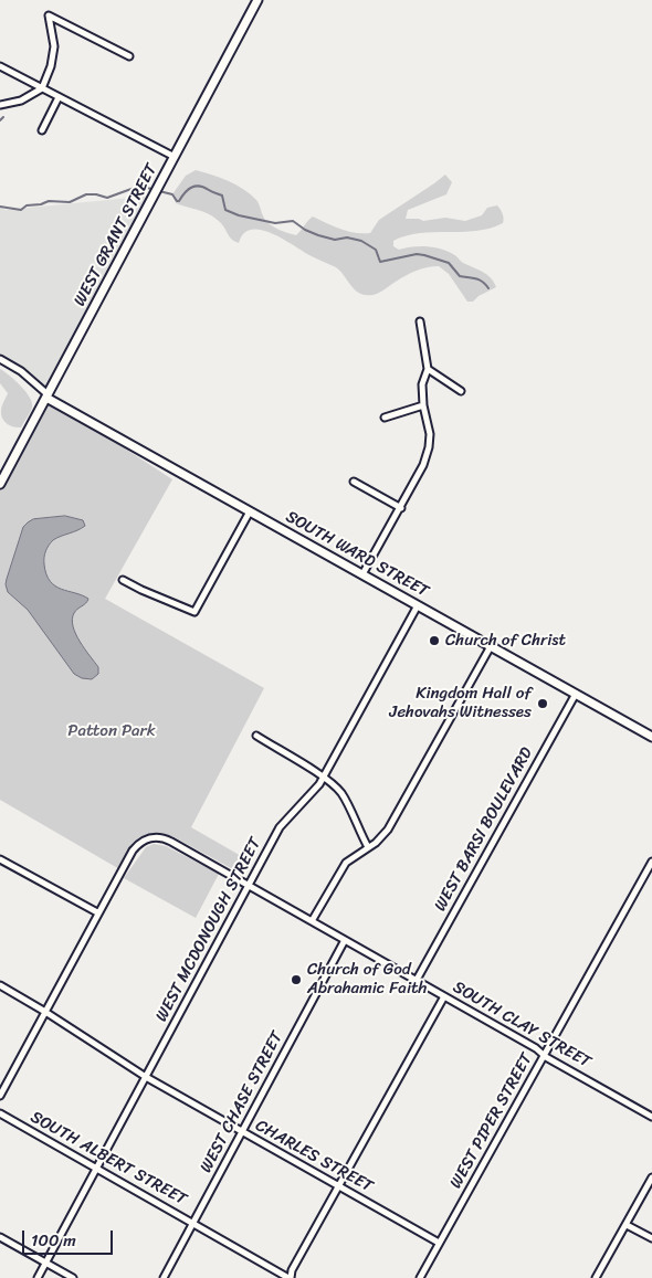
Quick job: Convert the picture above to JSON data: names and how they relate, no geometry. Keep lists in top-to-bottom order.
{
  "streets": {
    "street": [
      "WEST GRANT STREET",
      "SOUTH WARD STREET",
      "WEST BARSI BOULEVARD",
      "WEST MCDONOUGH STREET",
      "SOUTH CLAY STREET",
      "WEST CHASE STREET",
      "WEST PIPER STREET",
      "CHARLES STREET",
      "SOUTH ALBERT STREET"
    ]
  },
  "crossings": [
    ["WEST GRANT STREET", "SOUTH WARD STREET"],
    ["SOUTH WARD STREET", "WEST BARSI BOULEVARD"],
    ["SOUTH WARD STREET", "WEST MCDONOUGH STREET"],
    ["WEST BARSI BOULEVARD", "SOUTH CLAY STREET"],
    ["WEST MCDONOUGH STREET", "SOUTH CLAY STREET"],
    ["WEST MCDONOUGH STREET", "CHARLES STREET"],
    ["WEST MCDONOUGH STREET", "SOUTH ALBERT STREET"],
    ["SOUTH CLAY STREET", "WEST CHASE STREET"],
    ["SOUTH CLAY STREET", "WEST PIPER STREET"],
    ["SOUTH CLAY STREET", "CHARLES STREET"],
    ["WEST CHASE STREET", "CHARLES STREET"],
    ["WEST CHASE STREET", "SOUTH ALBERT STREET"],
    ["WEST PIPER STREET", "CHARLES STREET"]
  ],
  "parks": ["Patton Park"],
  "places": ["Church of Christ", "Kingdom Hall of Jehovahs Witnesses", "Church of God Abrahamic Faith"],
  "scale_bar": "100 m"
}
